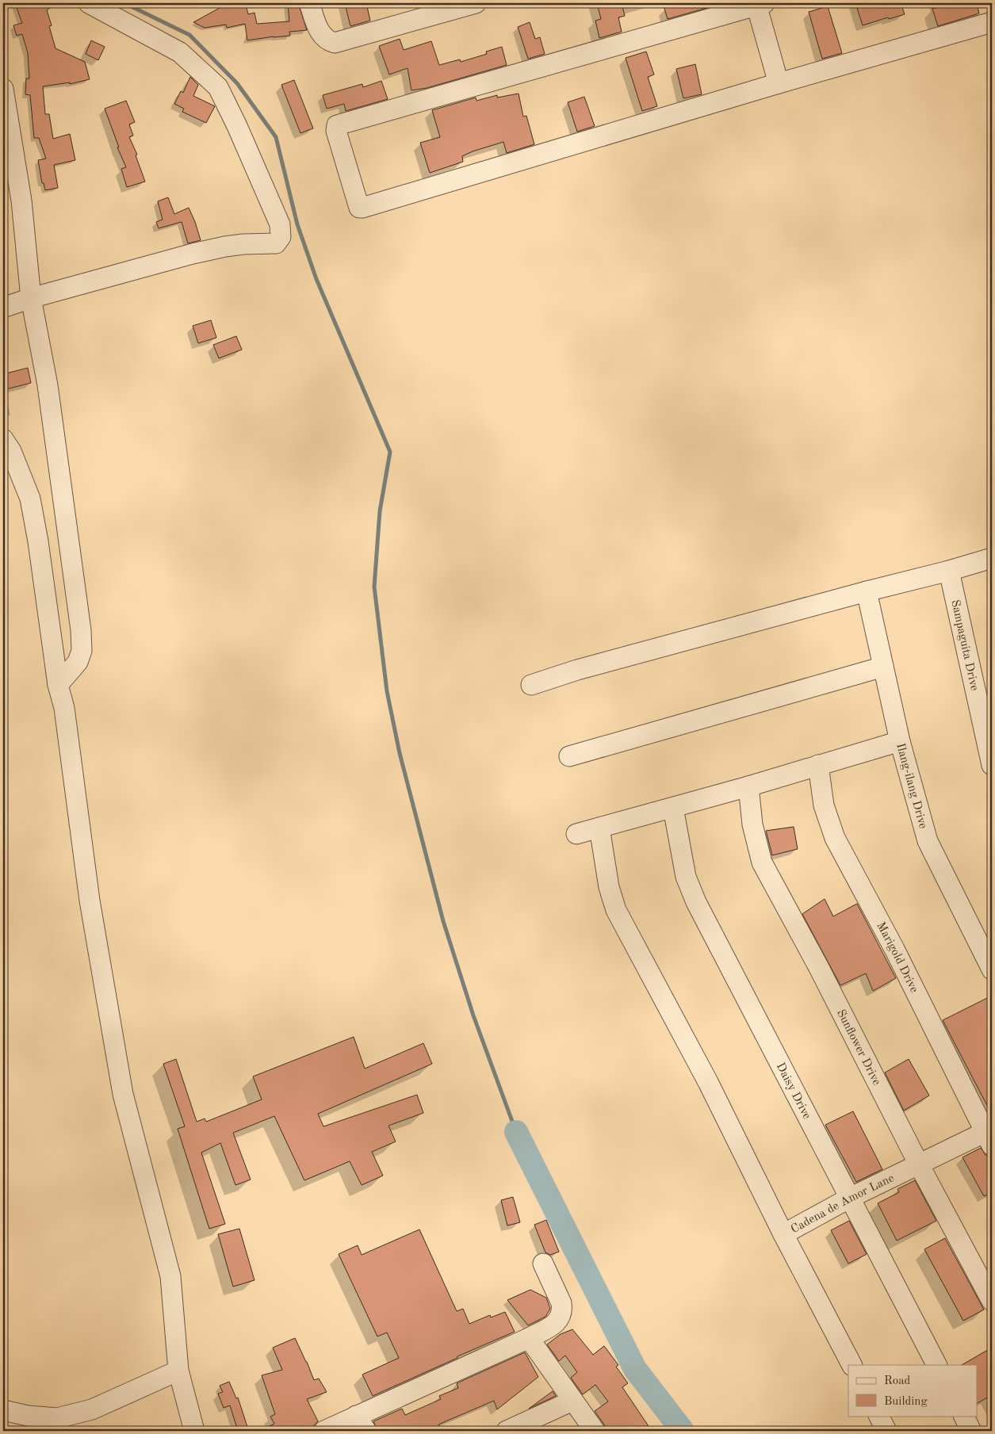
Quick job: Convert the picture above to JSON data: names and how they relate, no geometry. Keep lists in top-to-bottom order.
{
  "streets": {
    "street": [
      "Sampaguita Drive",
      "Ilang-ilang Drive",
      "Marigold Drive",
      "Sunflower Drive",
      "Daisy Drive",
      "Cadena de Amor Lane"
    ]
  },
  "crossings": [
    ["Marigold Drive", "Cadena de Amor Lane"],
    ["Sunflower Drive", "Cadena de Amor Lane"],
    ["Daisy Drive", "Cadena de Amor Lane"]
  ],
  "legend": ["Road", "Building"]
}
